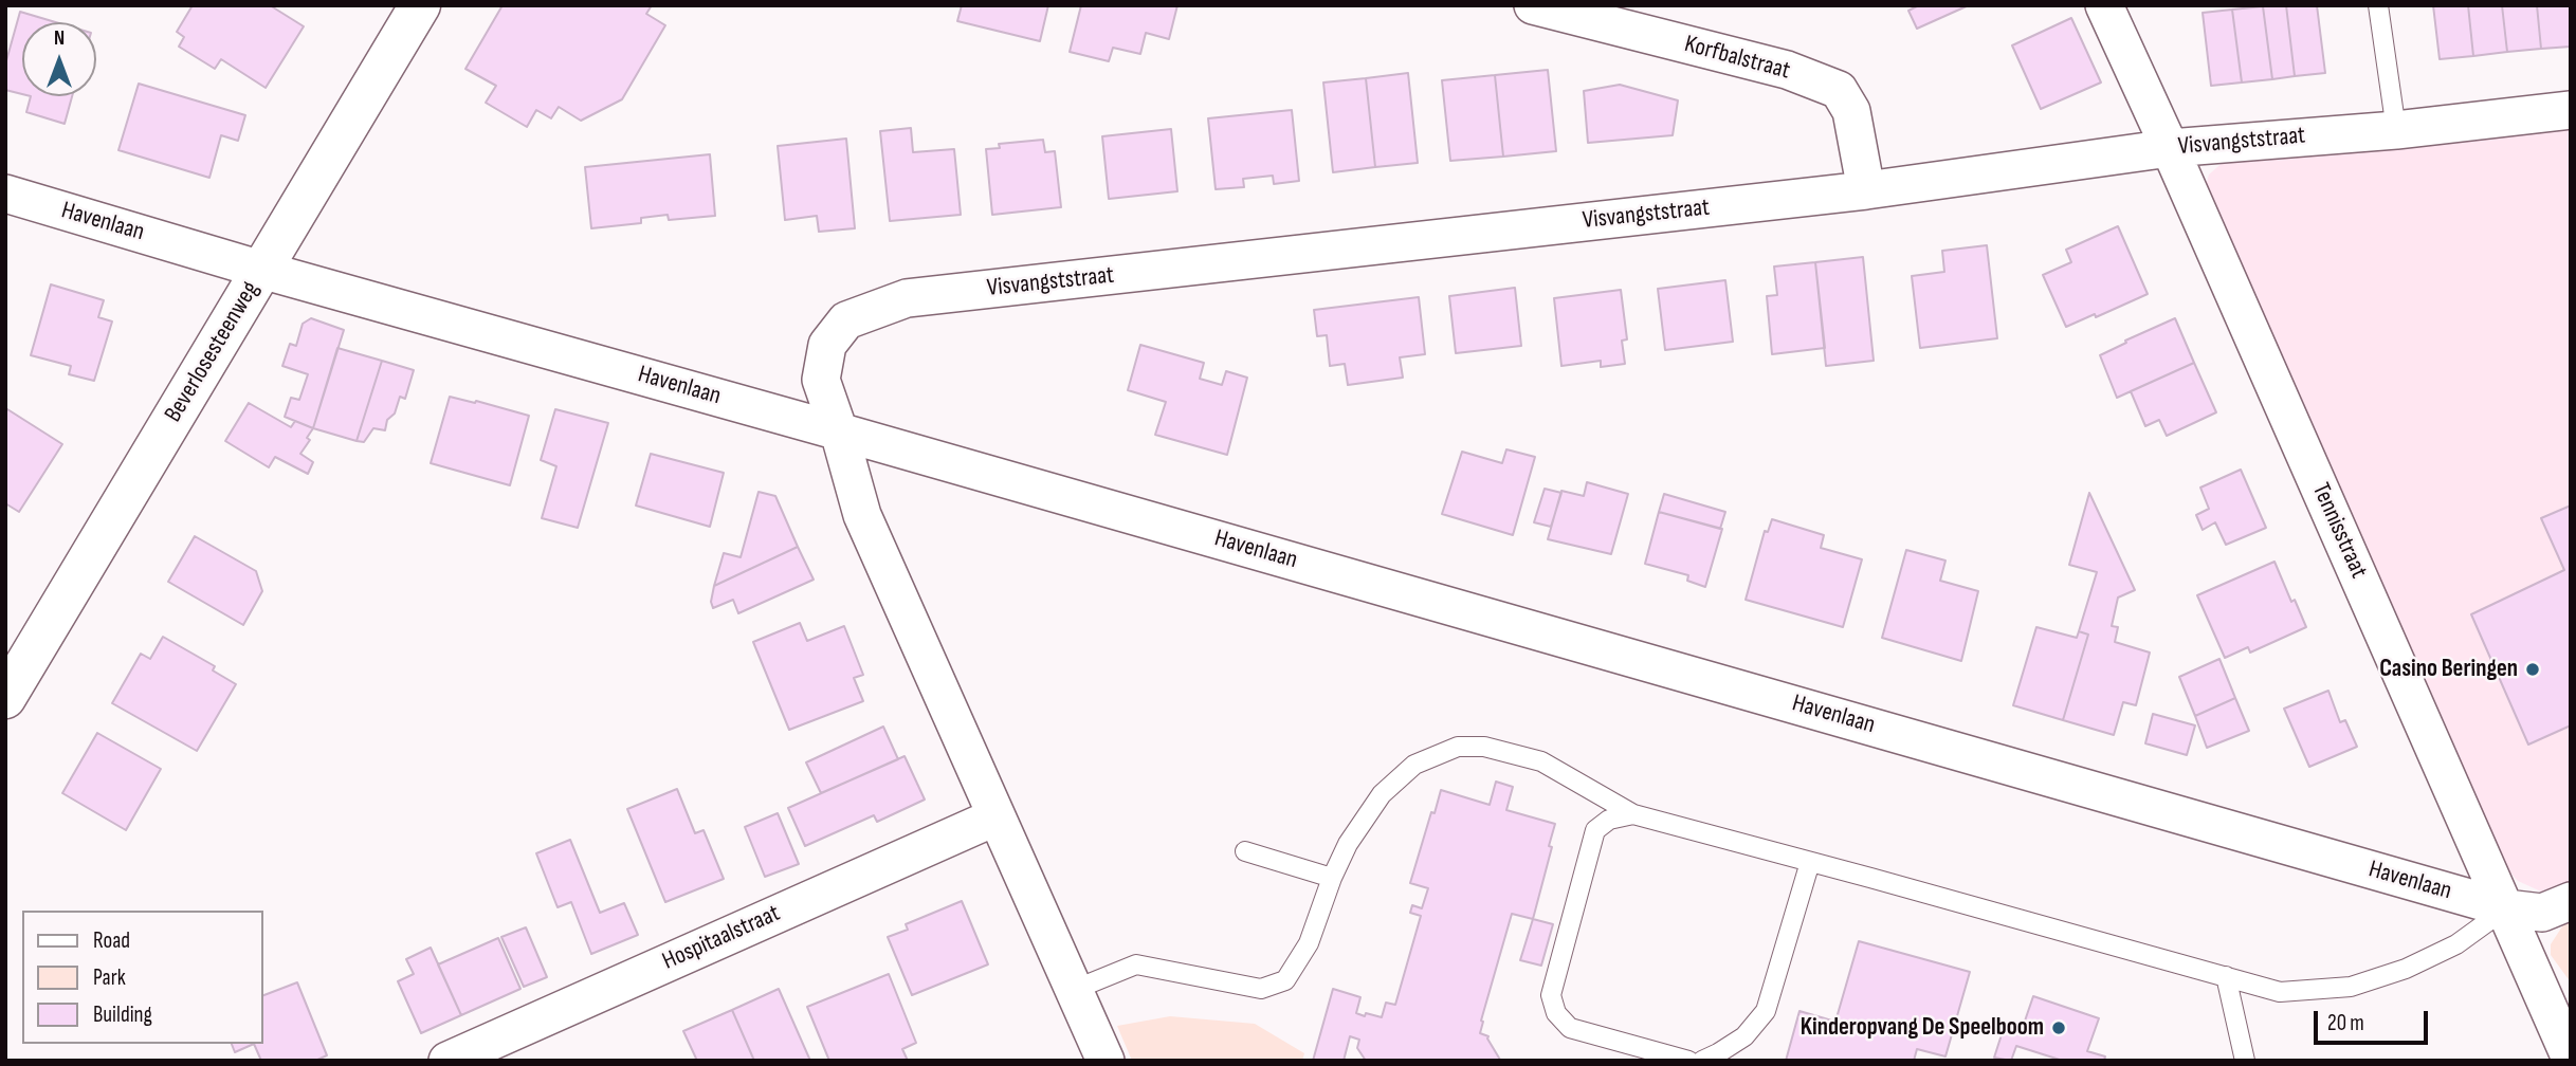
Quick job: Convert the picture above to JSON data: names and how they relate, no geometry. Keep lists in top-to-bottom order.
{
  "streets": {
    "street": [
      "Korfbalstraat",
      "Visvangststraat",
      "Havenlaan",
      "Beverlosesteenweg",
      "Tennisstraat",
      "Hospitaalstraat"
    ]
  },
  "crossings": [
    ["Korfbalstraat", "Visvangststraat"],
    ["Visvangststraat", "Havenlaan"],
    ["Visvangststraat", "Tennisstraat"],
    ["Havenlaan", "Beverlosesteenweg"],
    ["Havenlaan", "Tennisstraat"]
  ],
  "places": ["Casino Beringen", "Kinderopvang De Speelboom"],
  "legend": ["Road", "Park", "Building"],
  "scale_bar": "20 m",
  "north": "top"
}
